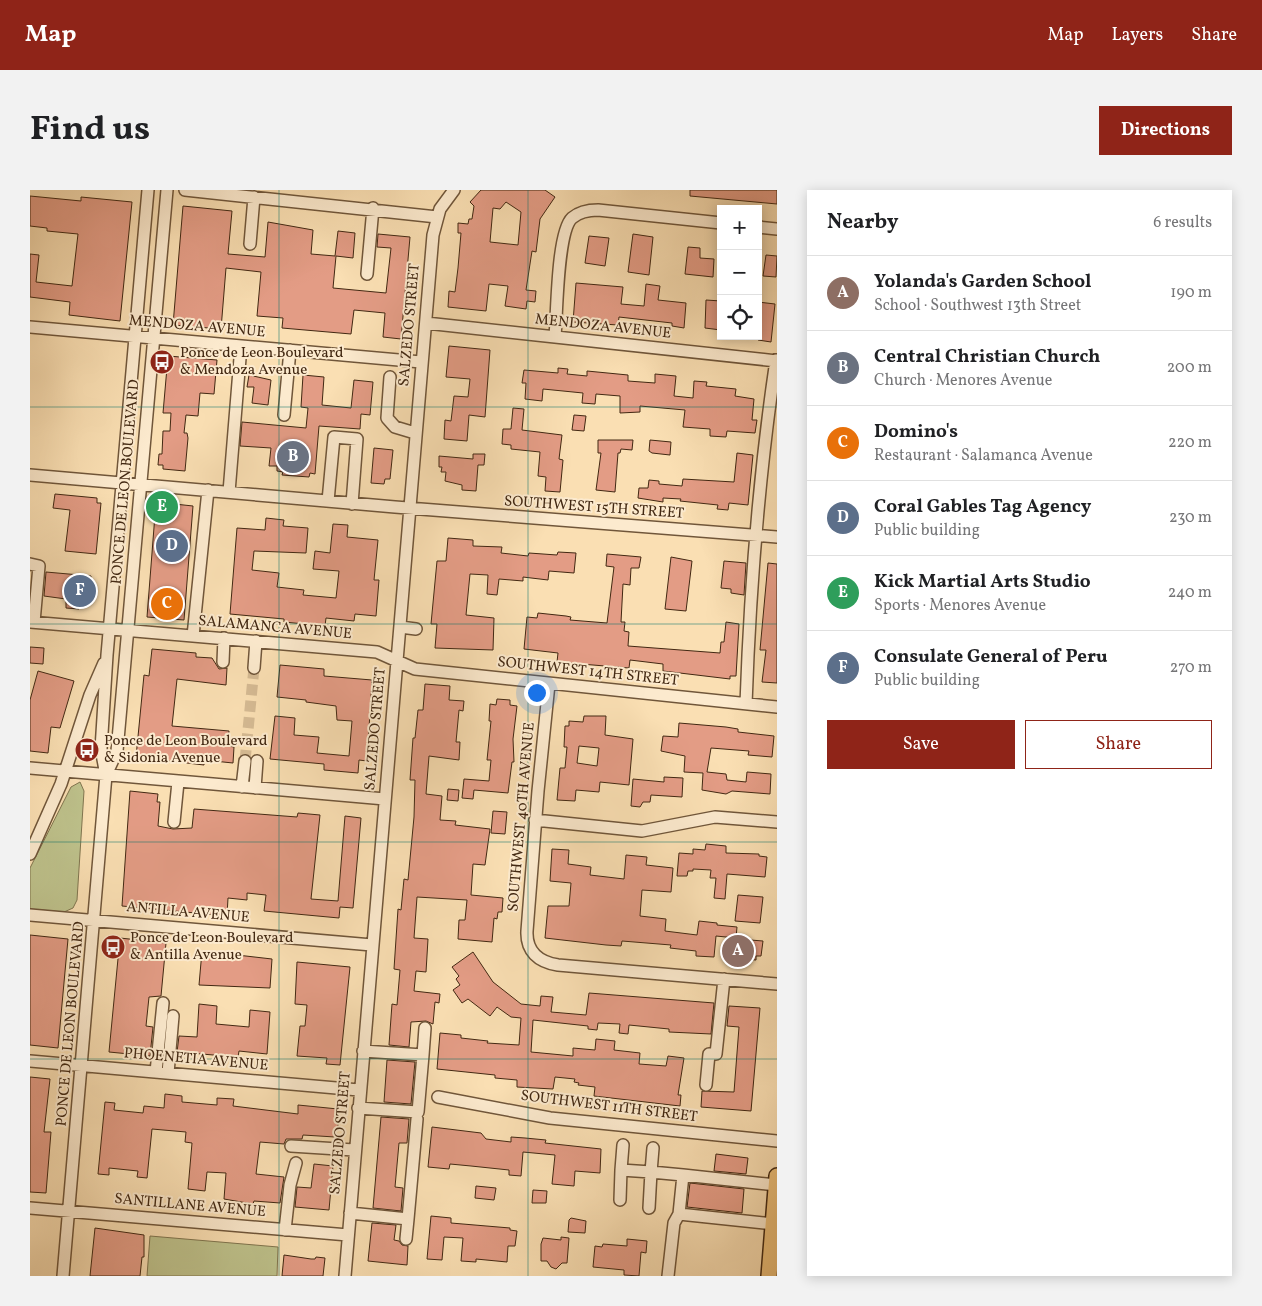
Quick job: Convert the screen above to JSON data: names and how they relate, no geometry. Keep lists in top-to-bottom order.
{
  "streets": {
    "street": [
      "SALZEDO STREET",
      "MENDOZA AVENUE",
      "PONCE DE LEON BOULEVARD",
      "SOUTHWEST 15TH STREET",
      "SALAMANCA AVENUE",
      "SOUTHWEST 14TH STREET",
      "SOUTHWEST 40TH AVENUE",
      "ANTILLA AVENUE",
      "PHOENETIA AVENUE",
      "SOUTHWEST 11TH STREET",
      "SANTILLANE AVENUE"
    ]
  },
  "crossings": [
    ["SALZEDO STREET", "MENDOZA AVENUE"],
    ["SALZEDO STREET", "SOUTHWEST 15TH STREET"],
    ["SALZEDO STREET", "SALAMANCA AVENUE"],
    ["SALZEDO STREET", "SOUTHWEST 14TH STREET"],
    ["SALZEDO STREET", "ANTILLA AVENUE"],
    ["SALZEDO STREET", "PHOENETIA AVENUE"],
    ["SALZEDO STREET", "SANTILLANE AVENUE"],
    ["MENDOZA AVENUE", "PONCE DE LEON BOULEVARD"],
    ["PONCE DE LEON BOULEVARD", "SOUTHWEST 15TH STREET"],
    ["PONCE DE LEON BOULEVARD", "SALAMANCA AVENUE"],
    ["PONCE DE LEON BOULEVARD", "ANTILLA AVENUE"],
    ["PONCE DE LEON BOULEVARD", "PHOENETIA AVENUE"],
    ["PONCE DE LEON BOULEVARD", "SANTILLANE AVENUE"],
    ["SALAMANCA AVENUE", "SOUTHWEST 14TH STREET"],
    ["SOUTHWEST 14TH STREET", "SOUTHWEST 40TH AVENUE"]
  ],
  "places": {
    "bus stop": ["Ponce de Leon Boulevard & Mendoza Avenue", "Ponce de Leon Boulevard & Sidonia Avenue", "Ponce de Leon Boulevard & Antilla Avenue"]
  },
  "page": {
    "header": "Map",
    "nav": ["Map", "Layers", "Share"],
    "title": "Find us",
    "buttons": [
      "Directions",
      ["Save", "Share"]
    ],
    "heading": ["Nearby", "6 results"],
    "map_buttons": ["+", "−"],
    "list": [
      {
        "mark": "A",
        "name": "Yolanda's Garden School",
        "note": "School · Southwest 13th Street",
        "value": "190 m"
      },
      {
        "mark": "B",
        "name": "Central Christian Church",
        "note": "Church · Menores Avenue",
        "value": "200 m"
      },
      {
        "mark": "C",
        "name": "Domino's",
        "note": "Restaurant · Salamanca Avenue",
        "value": "220 m"
      },
      {
        "mark": "D",
        "name": "Coral Gables Tag Agency",
        "note": "Public building",
        "value": "230 m"
      },
      {
        "mark": "E",
        "name": "Kick Martial Arts Studio",
        "note": "Sports · Menores Avenue",
        "value": "240 m"
      },
      {
        "mark": "F",
        "name": "Consulate General of Peru",
        "note": "Public building",
        "value": "270 m"
      }
    ],
    "pins": [
      "B",
      "E",
      "D",
      "F",
      "C",
      "A"
    ]
  }
}
